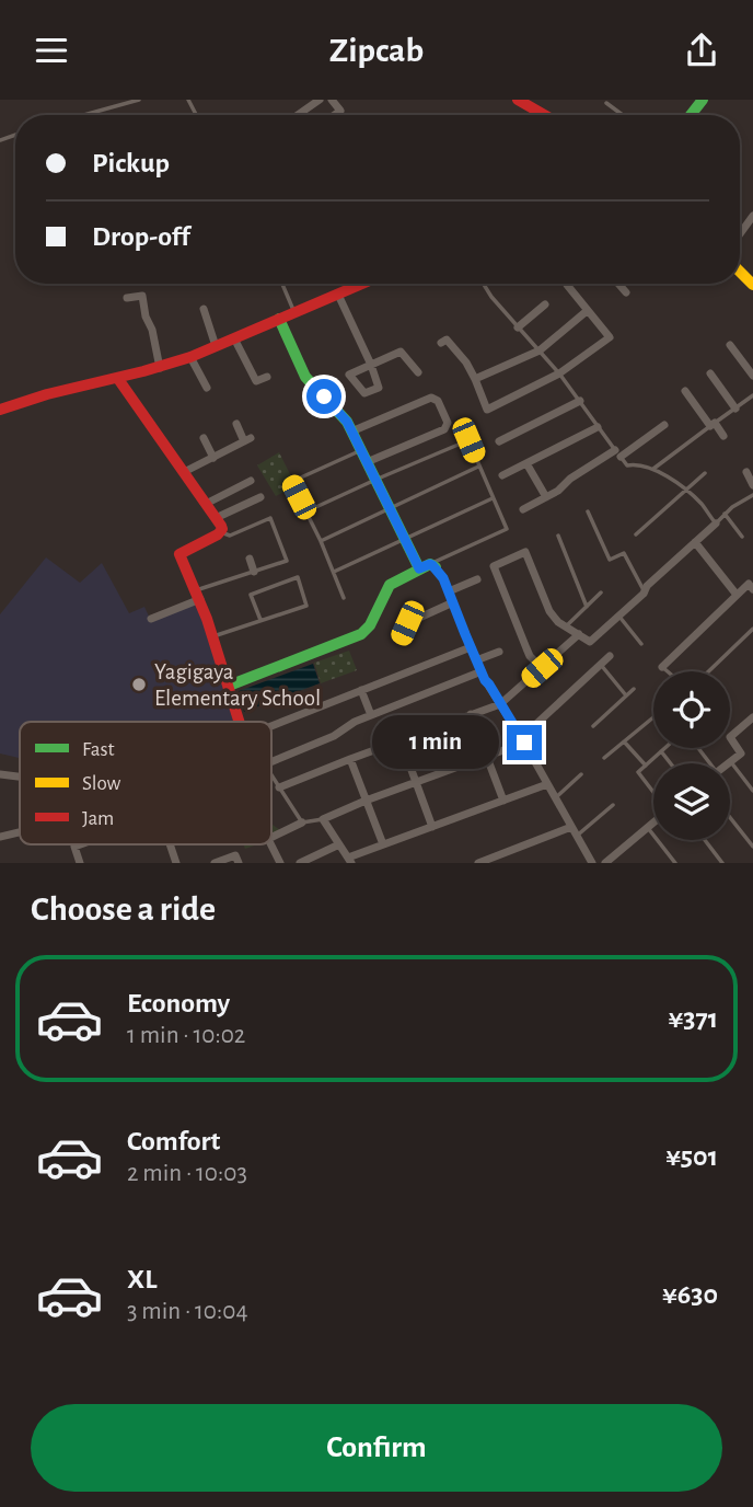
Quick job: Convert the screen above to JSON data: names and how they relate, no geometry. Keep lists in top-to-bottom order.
{
  "places": ["Yagigaya Elementary School"],
  "legend": ["Fast", "Slow", "Jam"],
  "page": {
    "header": "Zipcab",
    "banner": ["Pickup", "Drop-off"],
    "bubble": "1 min",
    "heading": "Choose a ride",
    "list": [
      {
        "name": "Economy",
        "note": "1 min · 10:02",
        "value": "¥371"
      },
      {
        "name": "Comfort",
        "note": "2 min · 10:03",
        "value": "¥501"
      },
      {
        "name": "XL",
        "note": "3 min · 10:04",
        "value": "¥630"
      }
    ],
    "buttons": "Confirm"
  }
}
